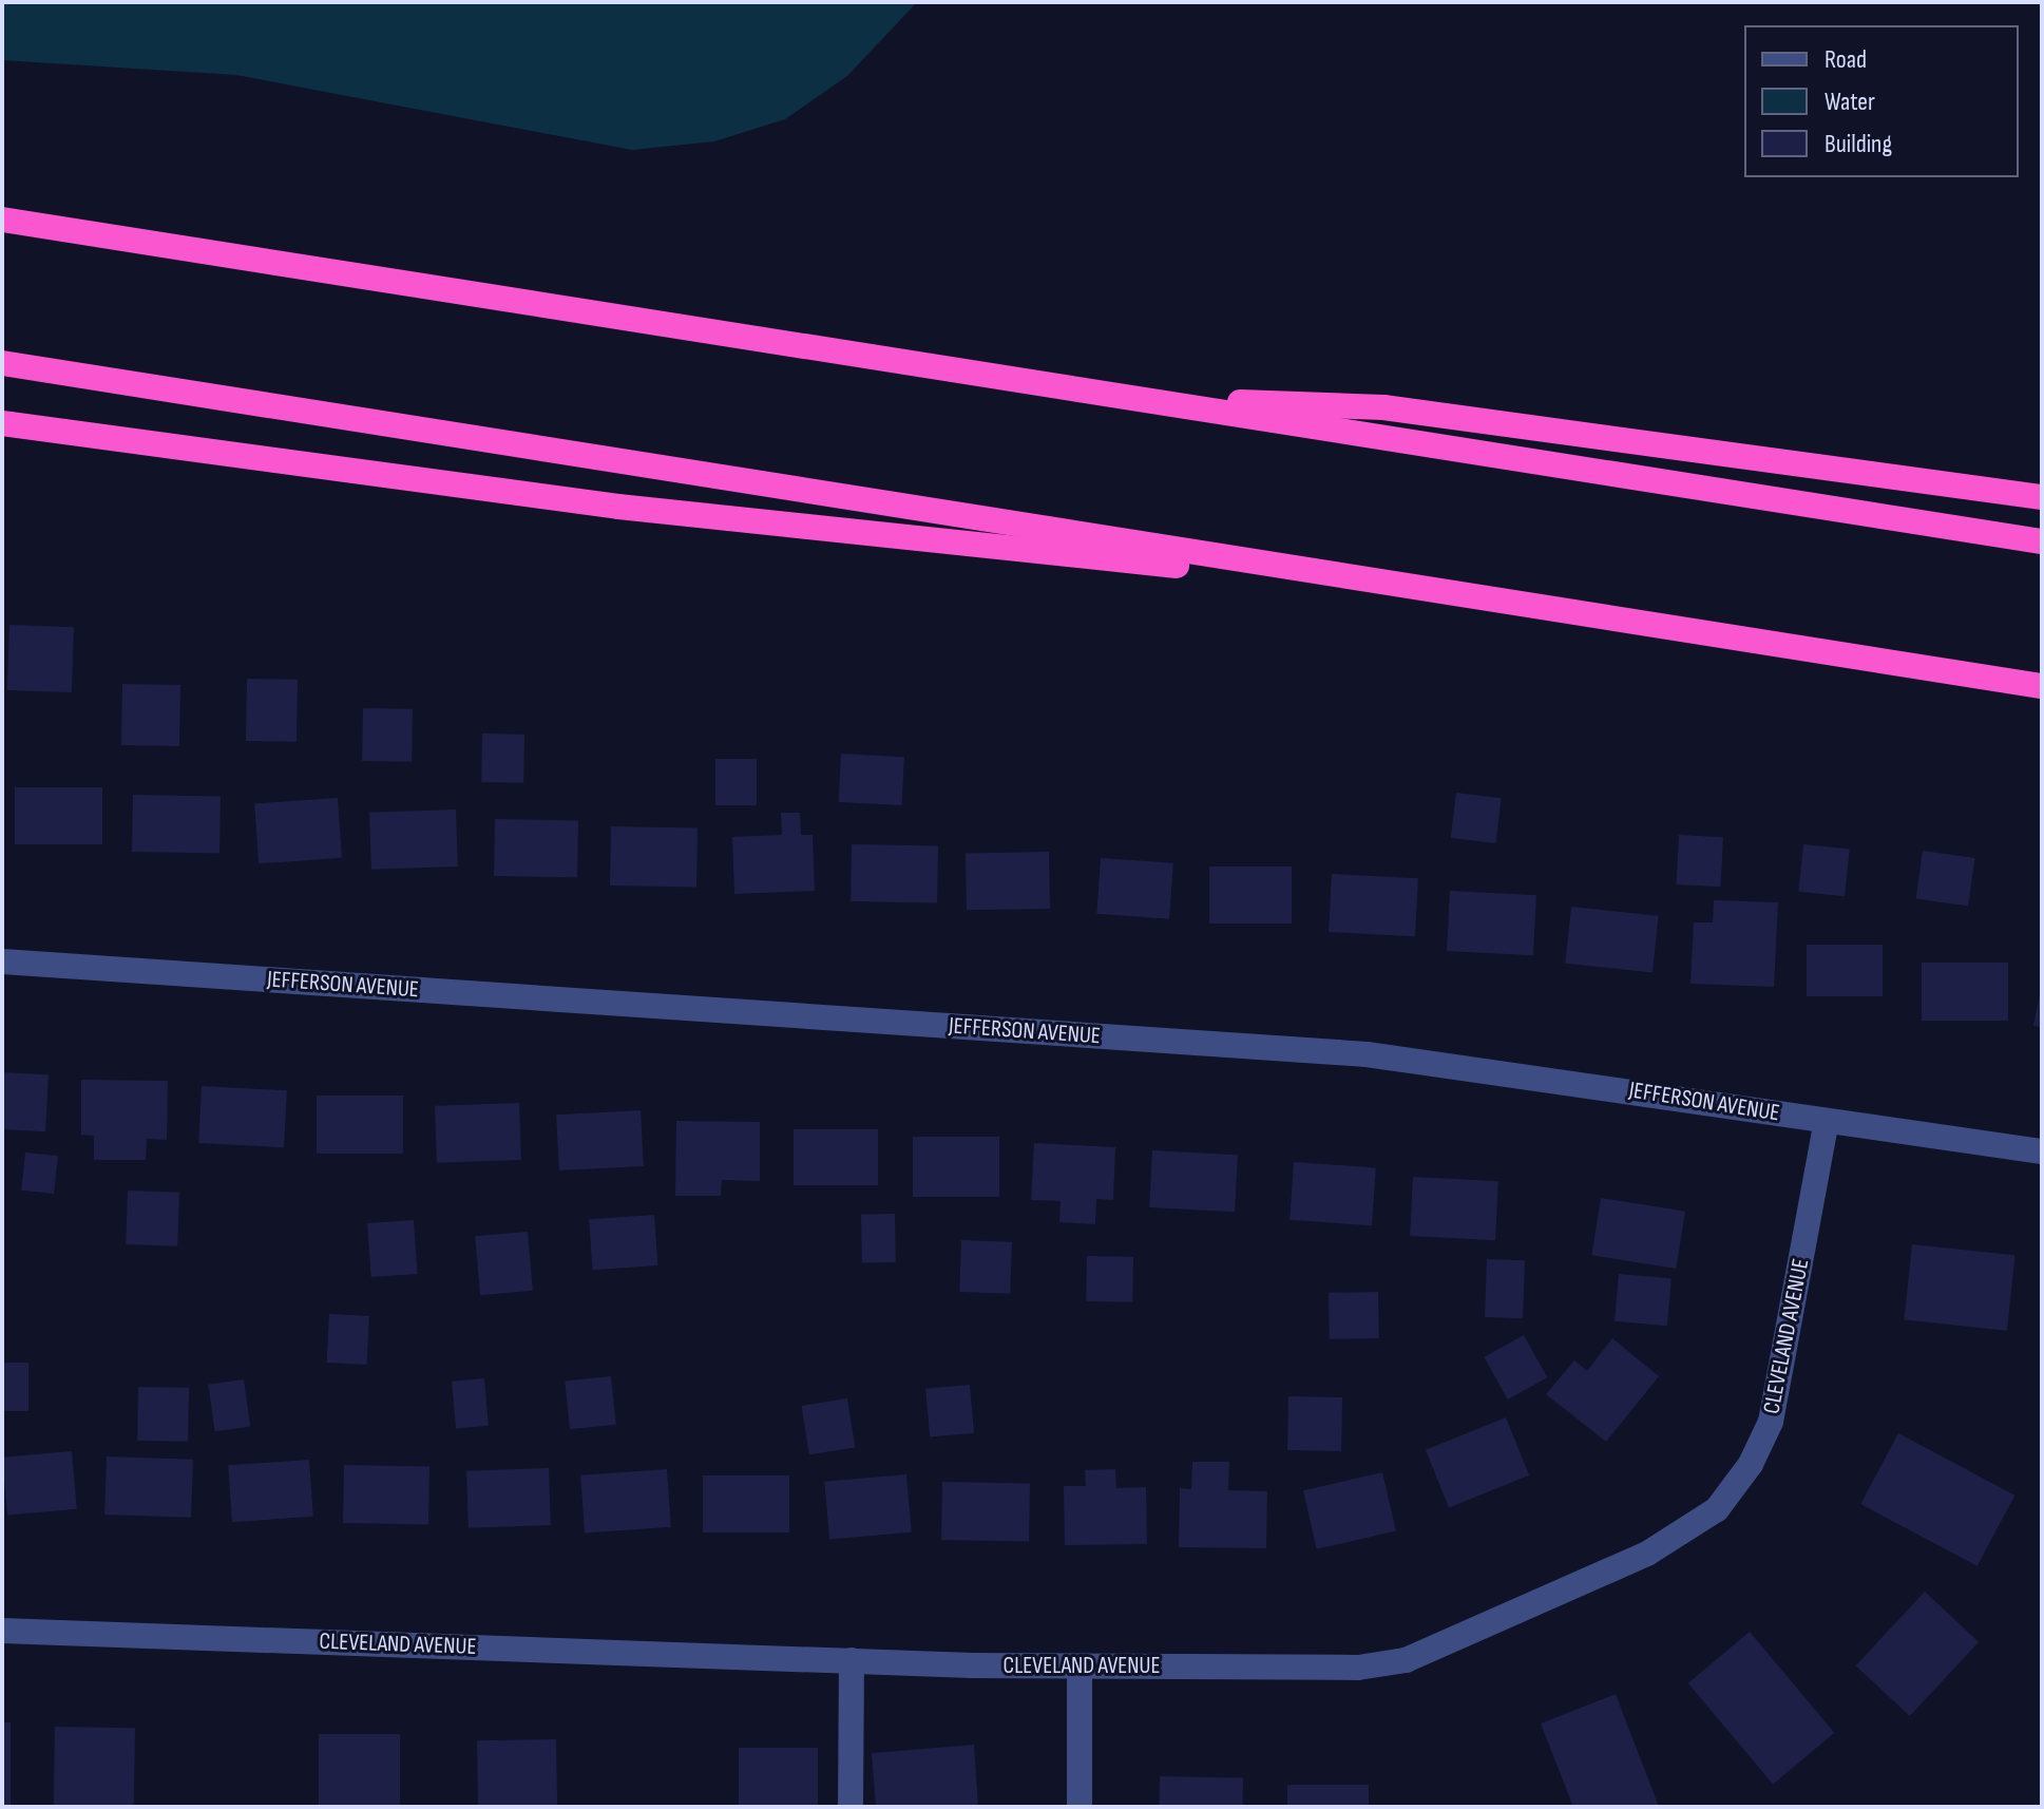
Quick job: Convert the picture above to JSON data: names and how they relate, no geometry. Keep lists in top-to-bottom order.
{
  "streets": {
    "street": ["JEFFERSON AVENUE", "CLEVELAND AVENUE"]
  },
  "crossings": [
    ["JEFFERSON AVENUE", "CLEVELAND AVENUE"]
  ],
  "legend": ["Road", "Water", "Building"]
}
